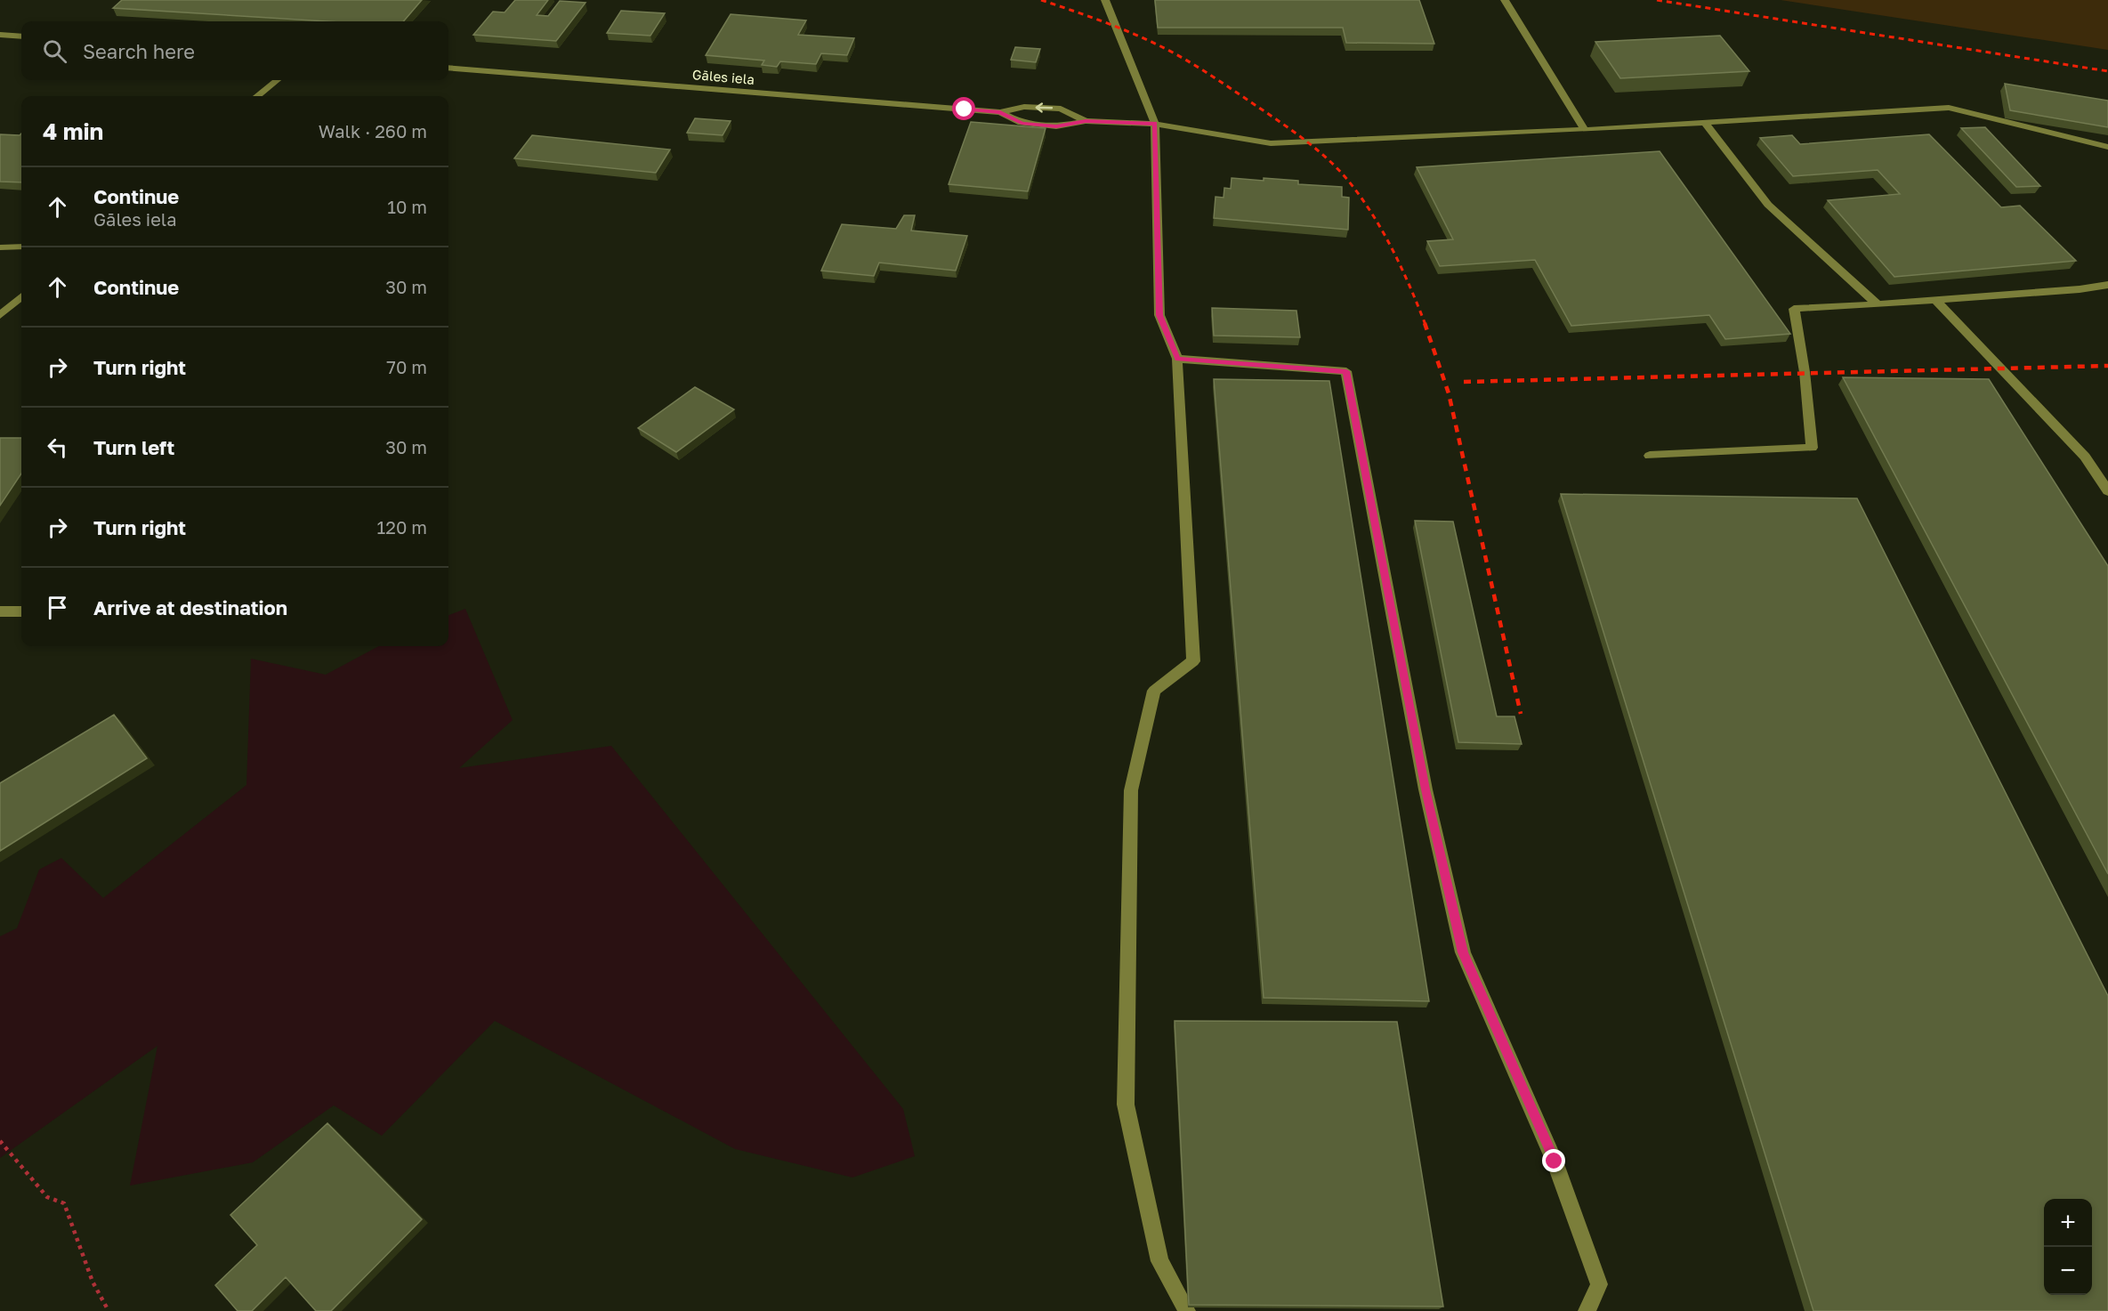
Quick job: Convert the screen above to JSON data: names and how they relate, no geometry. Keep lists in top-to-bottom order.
{
  "streets": {
    "street": ["Gāles iela"]
  },
  "page": {
    "search": "Search here",
    "heading": ["4 min", "Walk · 260 m"],
    "list": [
      ["Continue", "Gāles iela", "10 m"],
      ["Continue", "30 m"],
      ["Turn right", "70 m"],
      ["Turn left", "30 m"],
      ["Turn right", "120 m"],
      "Arrive at destination"
    ],
    "map_buttons": ["+", "−"]
  }
}
